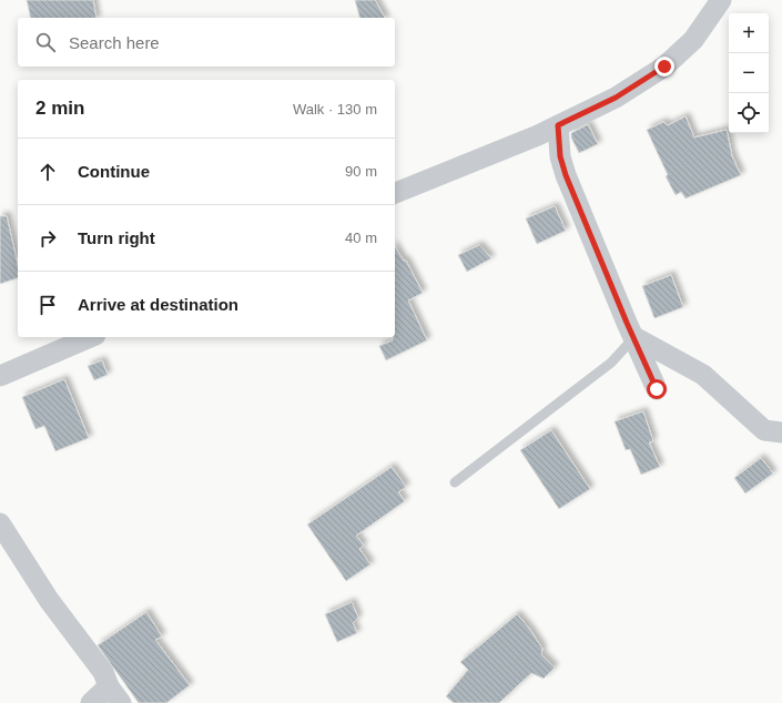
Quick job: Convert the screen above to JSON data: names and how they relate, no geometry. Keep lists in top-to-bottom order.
{
  "page": {
    "map_buttons": ["+", "−"],
    "search": "Search here",
    "heading": ["2 min", "Walk · 130 m"],
    "list": [
      ["Continue", "90 m"],
      ["Turn right", "40 m"],
      "Arrive at destination"
    ]
  }
}
